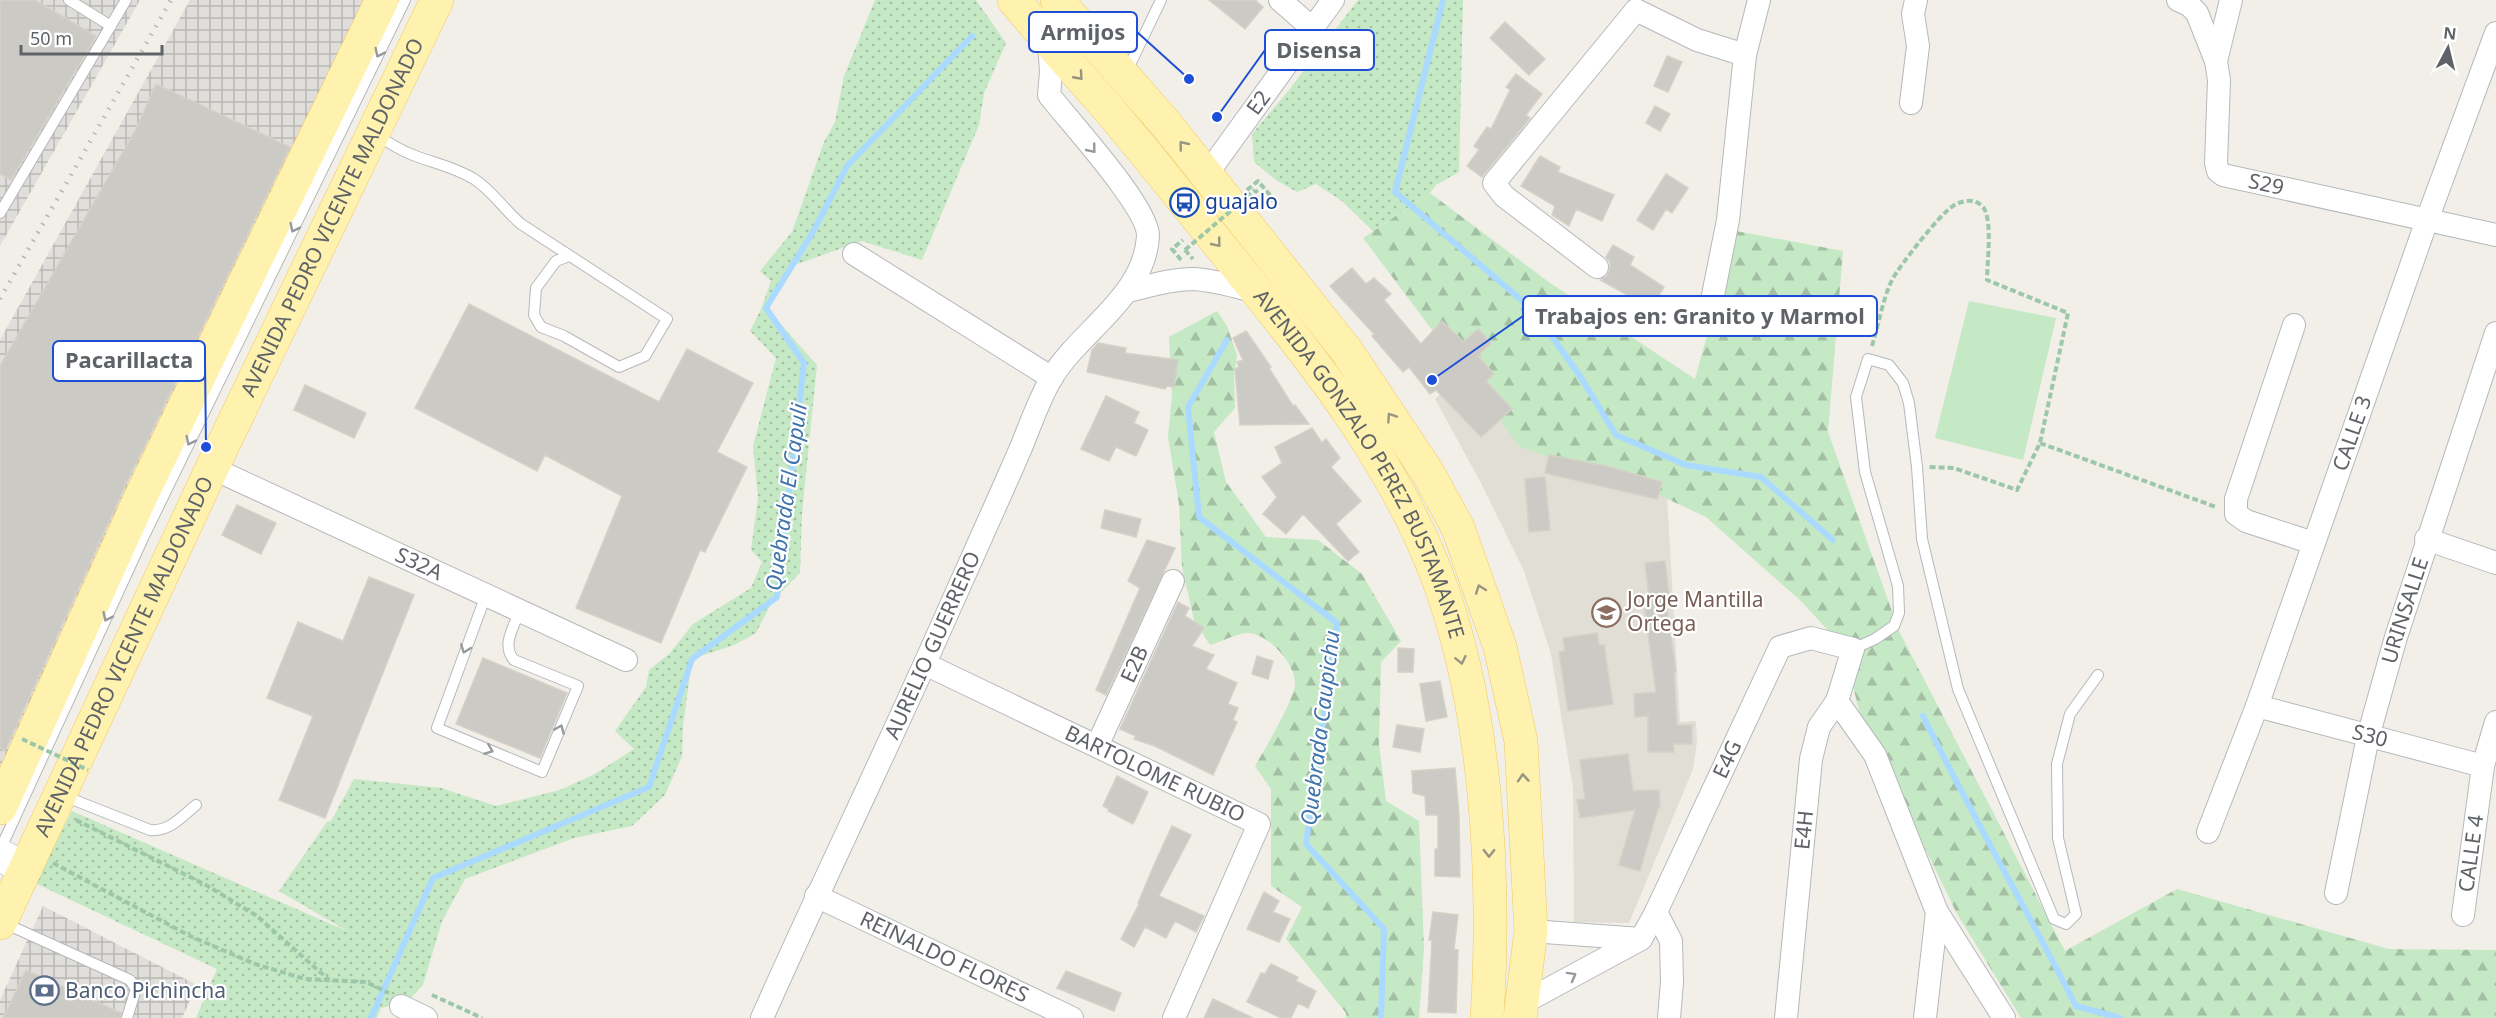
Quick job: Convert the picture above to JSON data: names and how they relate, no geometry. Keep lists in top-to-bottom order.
{
  "streets": {
    "main road": ["AVENIDA PEDRO VICENTE MALDONADO", "AVENIDA GONZALO PEREZ BUSTAMANTE"],
    "street": [
      "E2",
      "S29",
      "CALLE 3",
      "S32A",
      "URINSALLE",
      "AURELIO GUERRERO",
      "E2B",
      "S30",
      "E4G",
      "BARTOLOME RUBIO",
      "E4H",
      "CALLE 4",
      "REINALDO FLORES"
    ]
  },
  "crossings": [
    ["E2", "AVENIDA GONZALO PEREZ BUSTAMANTE"],
    ["S29", "CALLE 3"],
    ["AVENIDA PEDRO VICENTE MALDONADO", "S32A"],
    ["CALLE 3", "S30"],
    ["AVENIDA GONZALO PEREZ BUSTAMANTE", "AURELIO GUERRERO"],
    ["URINSALLE", "S30"],
    ["AURELIO GUERRERO", "BARTOLOME RUBIO"],
    ["AURELIO GUERRERO", "REINALDO FLORES"],
    ["E2B", "BARTOLOME RUBIO"],
    ["S30", "CALLE 4"],
    ["E4G", "E4H"]
  ],
  "water": ["Quebrada El Capuli", "Quebrada Caupichu"],
  "places": {
    "other": [
      "Armijos",
      "Disensa",
      "Trabajos en: Granito y Marmol",
      "Pacarillacta"
    ],
    "bus stop": ["guajalo"],
    "school or university": ["Jorge Mantilla Ortega"],
    "bank": ["Banco Pichincha"]
  },
  "scale_bar": "50 m",
  "north": "top"
}
